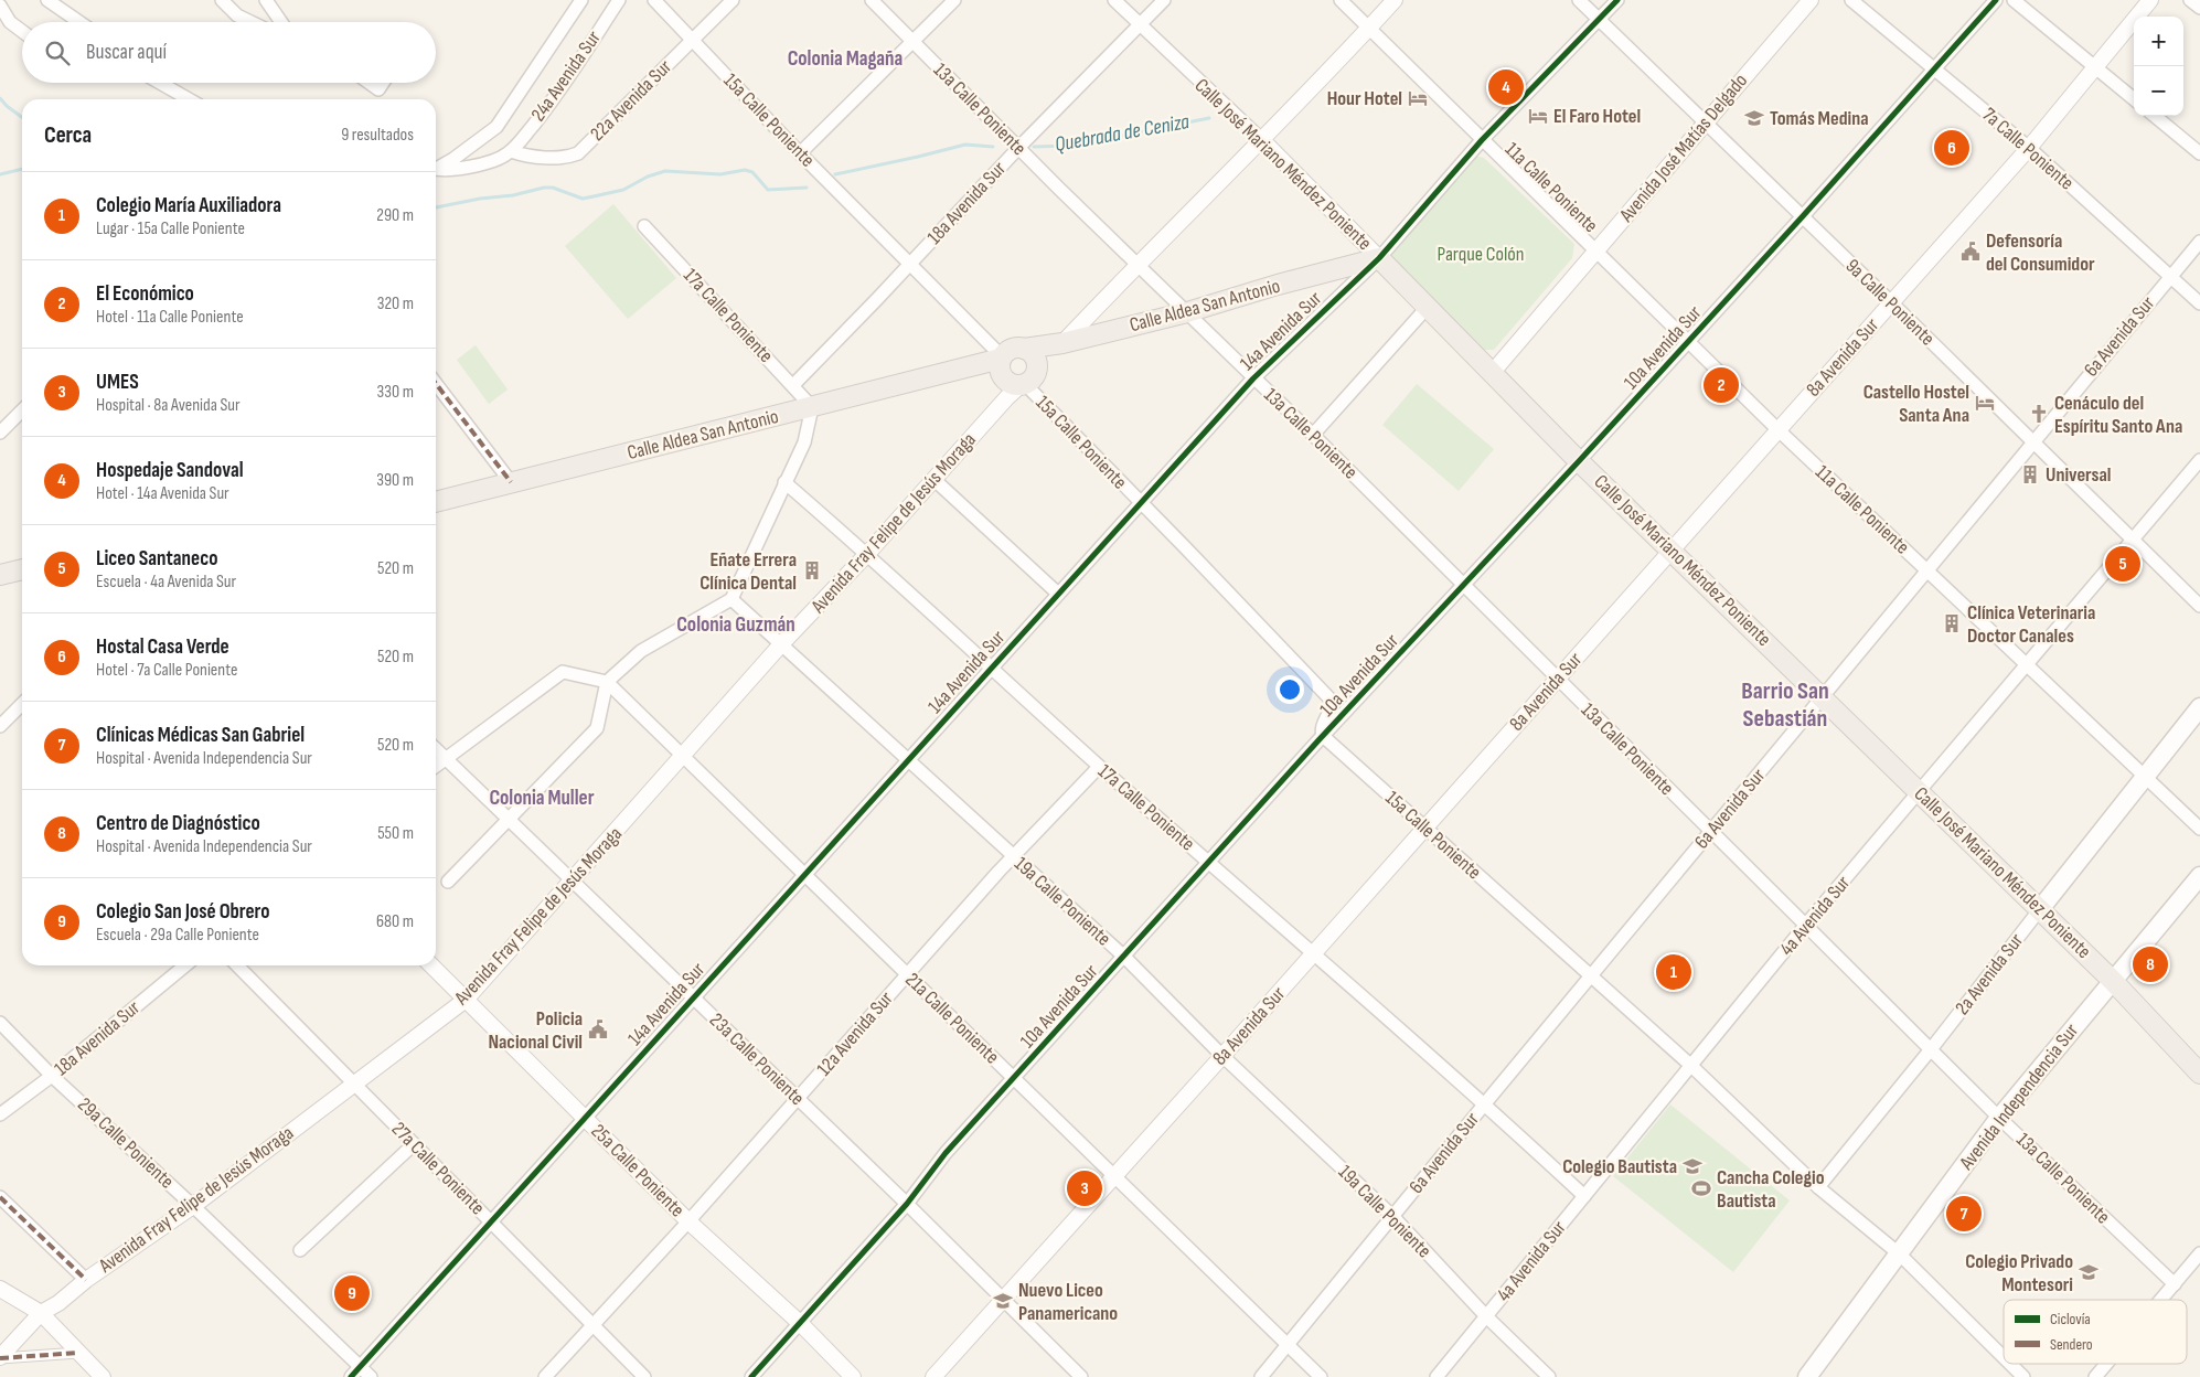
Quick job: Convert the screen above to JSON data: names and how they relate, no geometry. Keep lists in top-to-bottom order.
{
  "streets": {
    "main road": [
      "Calle José Mariano Méndez Poniente",
      "Calle Aldea San Antonio",
      "2a Avenida Sur",
      "Avenida Independencia Sur"
    ],
    "street": [
      "24a Avenida Sur",
      "22a Avenida Sur",
      "13a Calle Poniente",
      "15a Calle Poniente",
      "Avenida José Matías Delgado",
      "7a Calle Poniente",
      "11a Calle Poniente",
      "18a Avenida Sur",
      "9a Calle Poniente",
      "17a Calle Poniente",
      "14a Avenida Sur",
      "6a Avenida Sur",
      "10a Avenida Sur",
      "8a Avenida Sur",
      "Avenida Fray Felipe de Jesús Moraga",
      "19a Calle Poniente",
      "4a Avenida Sur",
      "21a Calle Poniente",
      "12a Avenida Sur",
      "23a Calle Poniente",
      "29a Calle Poniente",
      "27a Calle Poniente",
      "25a Calle Poniente"
    ]
  },
  "crossings": [
    ["24a Avenida Sur", "22a Avenida Sur"],
    ["22a Avenida Sur", "15a Calle Poniente"],
    ["13a Calle Poniente", "18a Avenida Sur"],
    ["13a Calle Poniente", "Calle Aldea San Antonio"],
    ["13a Calle Poniente", "14a Avenida Sur"],
    ["13a Calle Poniente", "6a Avenida Sur"],
    ["13a Calle Poniente", "10a Avenida Sur"],
    ["13a Calle Poniente", "8a Avenida Sur"],
    ["13a Calle Poniente", "4a Avenida Sur"],
    ["13a Calle Poniente", "2a Avenida Sur"],
    ["13a Calle Poniente", "Avenida Independencia Sur"],
    ["15a Calle Poniente", "18a Avenida Sur"],
    ["15a Calle Poniente", "Calle Aldea San Antonio"],
    ["15a Calle Poniente", "14a Avenida Sur"],
    ["15a Calle Poniente", "6a Avenida Sur"],
    ["15a Calle Poniente", "10a Avenida Sur"],
    ["15a Calle Poniente", "8a Avenida Sur"],
    ["15a Calle Poniente", "Avenida Fray Felipe de Jesús Moraga"],
    ["15a Calle Poniente", "4a Avenida Sur"],
    ["15a Calle Poniente", "2a Avenida Sur"],
    ["15a Calle Poniente", "Avenida Independencia Sur"],
    ["Avenida José Matías Delgado", "Calle José Mariano Méndez Poniente"],
    ["Avenida José Matías Delgado", "11a Calle Poniente"],
    ["Avenida José Matías Delgado", "9a Calle Poniente"],
    ["7a Calle Poniente", "6a Avenida Sur"],
    ["7a Calle Poniente", "10a Avenida Sur"],
    ["7a Calle Poniente", "8a Avenida Sur"],
    ["Calle José Mariano Méndez Poniente", "18a Avenida Sur"],
    ["Calle José Mariano Méndez Poniente", "Calle Aldea San Antonio"],
    ["Calle José Mariano Méndez Poniente", "14a Avenida Sur"],
    ["Calle José Mariano Méndez Poniente", "6a Avenida Sur"],
    ["Calle José Mariano Méndez Poniente", "10a Avenida Sur"],
    ["Calle José Mariano Méndez Poniente", "8a Avenida Sur"],
    ["Calle José Mariano Méndez Poniente", "4a Avenida Sur"],
    ["Calle José Mariano Méndez Poniente", "2a Avenida Sur"],
    ["Calle José Mariano Méndez Poniente", "Avenida Independencia Sur"],
    ["11a Calle Poniente", "14a Avenida Sur"],
    ["11a Calle Poniente", "6a Avenida Sur"],
    ["11a Calle Poniente", "10a Avenida Sur"],
    ["11a Calle Poniente", "8a Avenida Sur"],
    ["11a Calle Poniente", "4a Avenida Sur"],
    ["11a Calle Poniente", "2a Avenida Sur"],
    ["18a Avenida Sur", "17a Calle Poniente"],
    ["18a Avenida Sur", "29a Calle Poniente"],
    ["9a Calle Poniente", "14a Avenida Sur"],
    ["9a Calle Poniente", "6a Avenida Sur"],
    ["9a Calle Poniente", "10a Avenida Sur"],
    ["9a Calle Poniente", "8a Avenida Sur"],
    ["9a Calle Poniente", "4a Avenida Sur"],
    ["Calle Aldea San Antonio", "17a Calle Poniente"],
    ["Calle Aldea San Antonio", "14a Avenida Sur"],
    ["Calle Aldea San Antonio", "Avenida Fray Felipe de Jesús Moraga"],
    ["17a Calle Poniente", "14a Avenida Sur"],
    ["17a Calle Poniente", "6a Avenida Sur"],
    ["17a Calle Poniente", "10a Avenida Sur"],
    ["17a Calle Poniente", "8a Avenida Sur"],
    ["17a Calle Poniente", "Avenida Fray Felipe de Jesús Moraga"],
    ["17a Calle Poniente", "4a Avenida Sur"],
    ["17a Calle Poniente", "12a Avenida Sur"],
    ["14a Avenida Sur", "19a Calle Poniente"],
    ["14a Avenida Sur", "21a Calle Poniente"],
    ["14a Avenida Sur", "23a Calle Poniente"],
    ["14a Avenida Sur", "29a Calle Poniente"],
    ["14a Avenida Sur", "27a Calle Poniente"],
    ["14a Avenida Sur", "25a Calle Poniente"],
    ["6a Avenida Sur", "19a Calle Poniente"],
    ["6a Avenida Sur", "21a Calle Poniente"],
    ["10a Avenida Sur", "19a Calle Poniente"],
    ["10a Avenida Sur", "21a Calle Poniente"],
    ["10a Avenida Sur", "23a Calle Poniente"],
    ["10a Avenida Sur", "25a Calle Poniente"],
    ["8a Avenida Sur", "19a Calle Poniente"],
    ["8a Avenida Sur", "21a Calle Poniente"],
    ["8a Avenida Sur", "23a Calle Poniente"],
    ["Avenida Fray Felipe de Jesús Moraga", "19a Calle Poniente"],
    ["Avenida Fray Felipe de Jesús Moraga", "21a Calle Poniente"],
    ["Avenida Fray Felipe de Jesús Moraga", "23a Calle Poniente"],
    ["Avenida Fray Felipe de Jesús Moraga", "29a Calle Poniente"],
    ["Avenida Fray Felipe de Jesús Moraga", "27a Calle Poniente"],
    ["Avenida Fray Felipe de Jesús Moraga", "25a Calle Poniente"],
    ["19a Calle Poniente", "4a Avenida Sur"],
    ["19a Calle Poniente", "12a Avenida Sur"],
    ["21a Calle Poniente", "12a Avenida Sur"],
    ["12a Avenida Sur", "23a Calle Poniente"],
    ["12a Avenida Sur", "27a Calle Poniente"],
    ["12a Avenida Sur", "25a Calle Poniente"]
  ],
  "districts": [
    "Colonia Magaña",
    "Colonia Guzmán",
    "Barrio San Sebastián",
    "Colonia Muller"
  ],
  "water": ["Quebrada de Ceniza"],
  "parks": ["Parque Colón"],
  "places": {
    "hotel": ["Hour Hotel", "El Faro Hotel", "Castello Hostel Santa Ana"],
    "school or university": [
      "Tomás Medina",
      "Colegio Bautista",
      "Colegio Privado Montesori",
      "Nuevo Liceo Panamericano"
    ],
    "public building": ["Defensoría del Consumidor", "Policia Nacional Civil"],
    "church": ["Cenáculo del Espíritu Santo Ana"],
    "building": ["Universal", "Eñate Errera Clínica Dental", "Clínica Veterinaria Doctor Canales"],
    "sports": ["Cancha Colegio Bautista"]
  },
  "legend": ["Ciclovía", "Sendero"],
  "page": {
    "map_buttons": ["+", "−"],
    "search": "Buscar aquí",
    "pins": [
      "4",
      "6",
      "2",
      "5",
      "8",
      "1",
      "3",
      "7",
      "9"
    ],
    "heading": ["Cerca", "9 resultados"],
    "list": [
      {
        "mark": "1",
        "name": "Colegio María Auxiliadora",
        "note": "Lugar · 15a Calle Poniente",
        "value": "290 m"
      },
      {
        "mark": "2",
        "name": "El Económico",
        "note": "Hotel · 11a Calle Poniente",
        "value": "320 m"
      },
      {
        "mark": "3",
        "name": "UMES",
        "note": "Hospital · 8a Avenida Sur",
        "value": "330 m"
      },
      {
        "mark": "4",
        "name": "Hospedaje Sandoval",
        "note": "Hotel · 14a Avenida Sur",
        "value": "390 m"
      },
      {
        "mark": "5",
        "name": "Liceo Santaneco",
        "note": "Escuela · 4a Avenida Sur",
        "value": "520 m"
      },
      {
        "mark": "6",
        "name": "Hostal Casa Verde",
        "note": "Hotel · 7a Calle Poniente",
        "value": "520 m"
      },
      {
        "mark": "7",
        "name": "Clínicas Médicas San Gabriel",
        "note": "Hospital · Avenida Independencia Sur",
        "value": "520 m"
      },
      {
        "mark": "8",
        "name": "Centro de Diagnóstico",
        "note": "Hospital · Avenida Independencia Sur",
        "value": "550 m"
      },
      {
        "mark": "9",
        "name": "Colegio San José Obrero",
        "note": "Escuela · 29a Calle Poniente",
        "value": "680 m"
      }
    ]
  }
}
